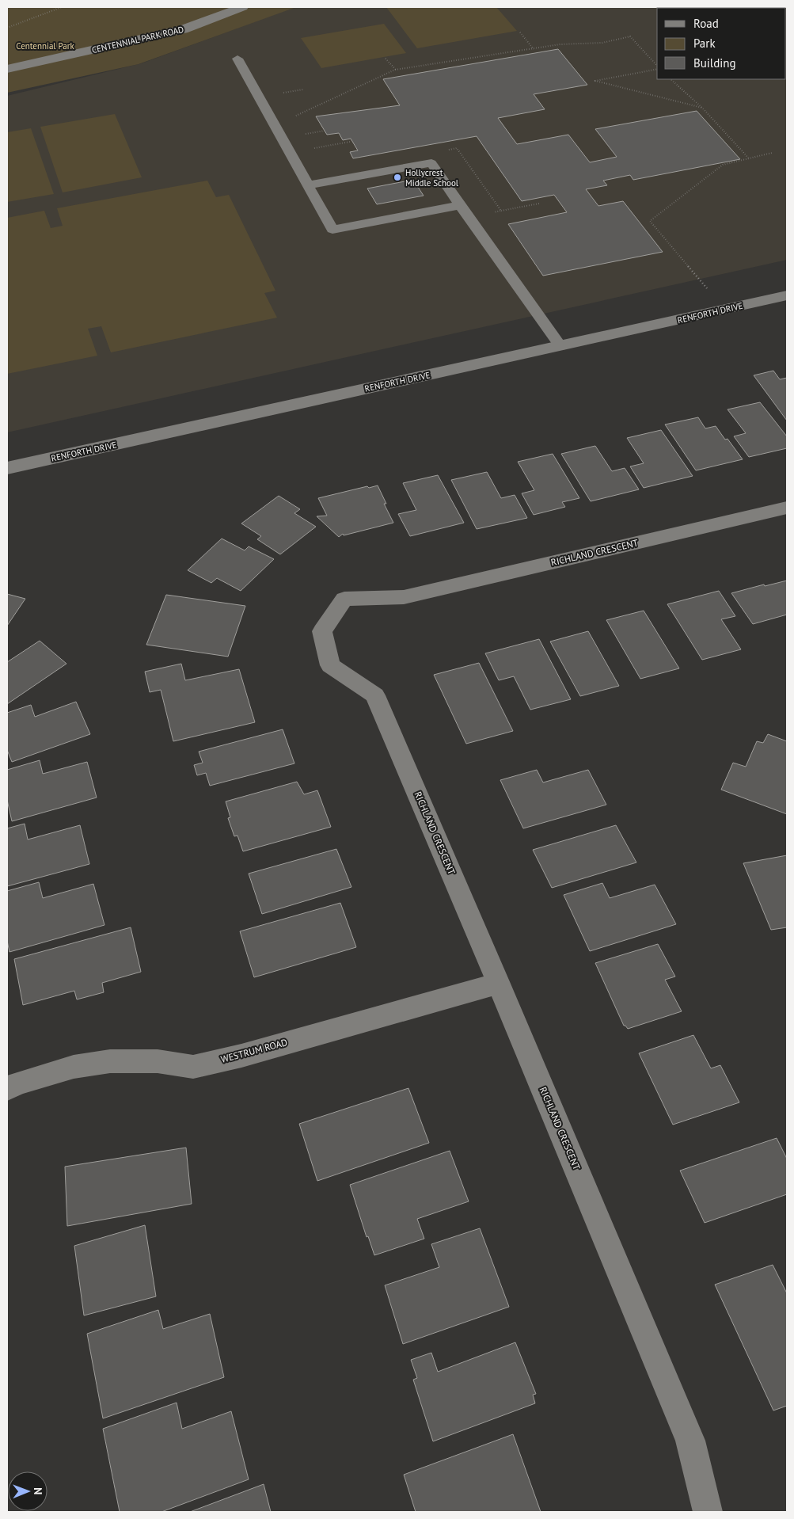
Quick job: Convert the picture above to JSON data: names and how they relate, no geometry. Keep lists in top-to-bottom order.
{
  "streets": {
    "street": [
      "CENTENNIAL PARK ROAD",
      "RENFORTH DRIVE",
      "RICHLAND CRESCENT",
      "WESTRUM ROAD"
    ]
  },
  "crossings": [
    ["RICHLAND CRESCENT", "WESTRUM ROAD"]
  ],
  "parks": ["Centennial Park"],
  "places": ["Hollycrest Middle School"],
  "legend": ["Road", "Park", "Building"],
  "north": "right"
}
